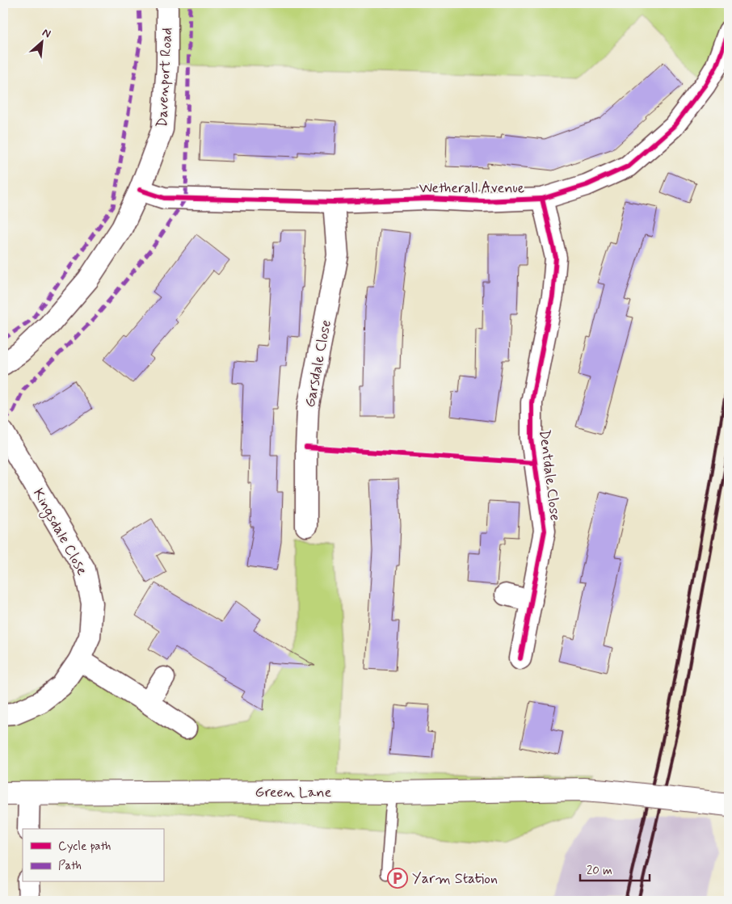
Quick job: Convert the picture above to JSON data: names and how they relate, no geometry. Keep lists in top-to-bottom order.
{
  "streets": {
    "main road": ["Green Lane"],
    "street": [
      "Davenport Road",
      "Wetherall Avenue",
      "Garsdale Close",
      "Dentdale Close",
      "Kingsdale Close"
    ]
  },
  "crossings": [
    ["Davenport Road", "Wetherall Avenue"],
    ["Wetherall Avenue", "Garsdale Close"],
    ["Wetherall Avenue", "Dentdale Close"]
  ],
  "places": {
    "parking": ["Yarm Station"]
  },
  "legend": ["Cycle path", "Path"],
  "scale_bar": "20 m",
  "north": "top right"
}
